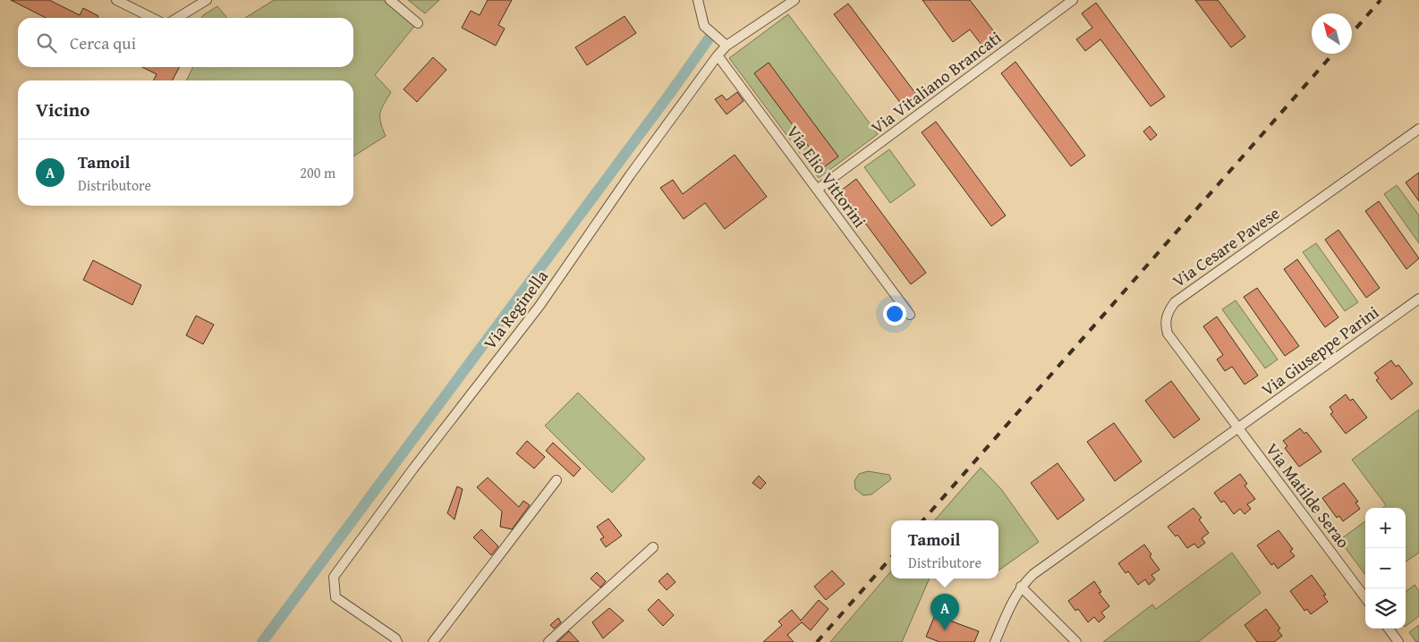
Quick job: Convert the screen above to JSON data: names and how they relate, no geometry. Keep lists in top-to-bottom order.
{
  "streets": {
    "street": [
      "Via Vitaliano Brancati",
      "Via Elio Vittorini",
      "Via Cesare Pavese",
      "Via Reginella",
      "Via Giuseppe Parini",
      "Via Matilde Serao"
    ]
  },
  "crossings": [
    ["Via Vitaliano Brancati", "Via Elio Vittorini"],
    ["Via Elio Vittorini", "Via Reginella"],
    ["Via Cesare Pavese", "Via Giuseppe Parini"],
    ["Via Cesare Pavese", "Via Matilde Serao"],
    ["Via Giuseppe Parini", "Via Matilde Serao"]
  ],
  "north": "top left",
  "page": {
    "search": "Cerca qui",
    "heading": "Vicino",
    "list": [
      {
        "mark": "A",
        "name": "Tamoil",
        "note": "Distributore",
        "value": "200 m"
      }
    ],
    "map_buttons": ["+", "−"],
    "popup": ["Tamoil", "Distributore"],
    "pins": "A"
  }
}
